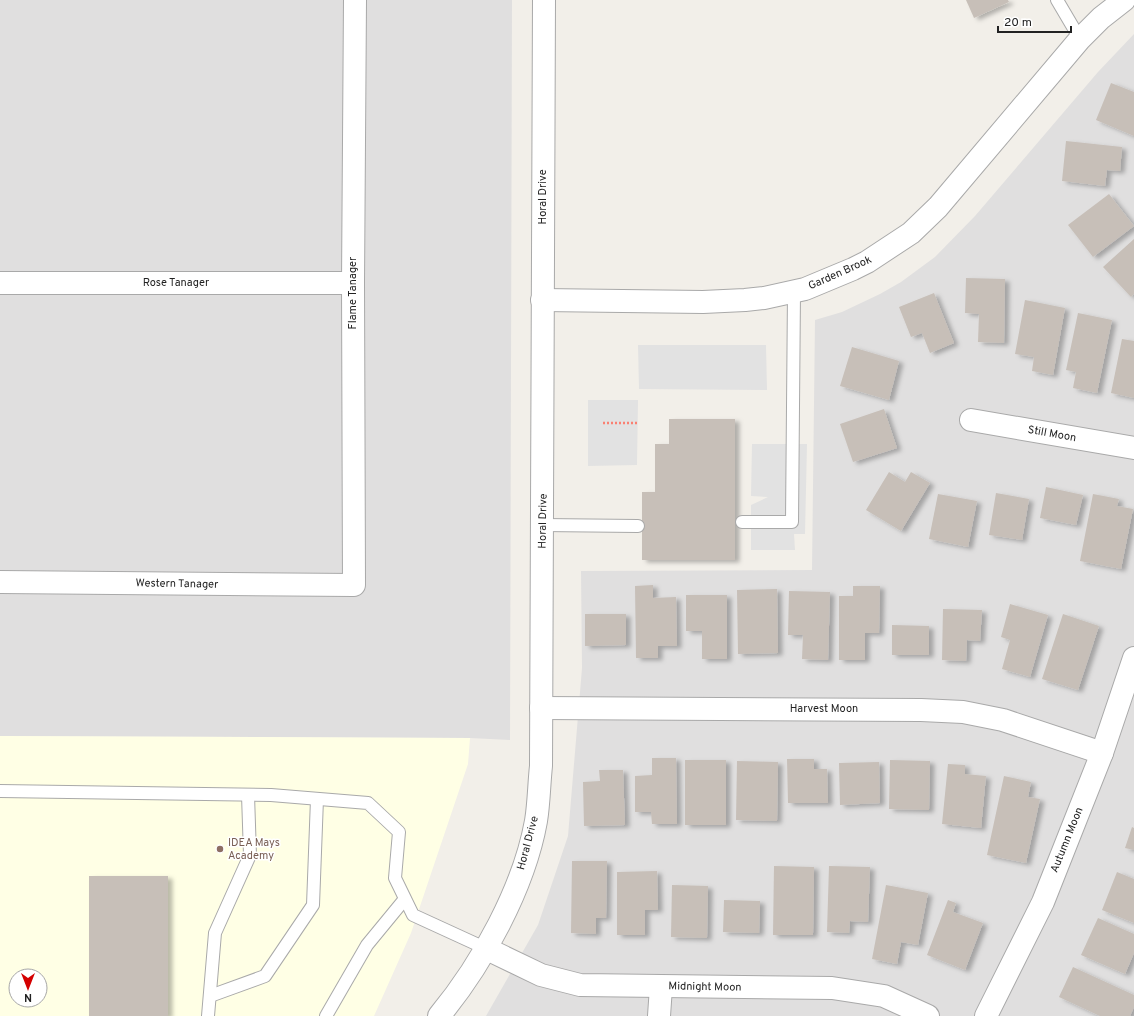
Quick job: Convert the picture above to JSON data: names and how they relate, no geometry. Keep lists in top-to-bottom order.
{
  "streets": {
    "street": [
      "Horal Drive",
      "Garden Brook",
      "Rose Tanager",
      "Flame Tanager",
      "Still Moon",
      "Western Tanager",
      "Harvest Moon",
      "Autumn Moon",
      "Midnight Moon"
    ]
  },
  "crossings": [
    ["Horal Drive", "Garden Brook"],
    ["Horal Drive", "Harvest Moon"],
    ["Horal Drive", "Midnight Moon"],
    ["Rose Tanager", "Flame Tanager"],
    ["Flame Tanager", "Western Tanager"],
    ["Harvest Moon", "Autumn Moon"]
  ],
  "places": ["IDEA Mays Academy"],
  "scale_bar": "20 m",
  "north": "bottom"
}
